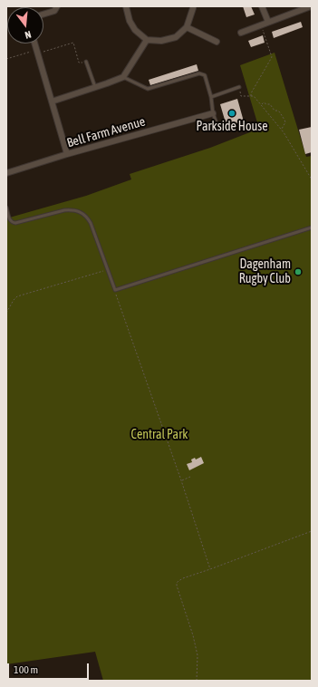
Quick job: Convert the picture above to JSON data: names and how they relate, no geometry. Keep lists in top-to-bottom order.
{
  "streets": {
    "street": ["Bell Farm Avenue"]
  },
  "parks": ["Central Park"],
  "places": ["Parkside House", "Dagenham Rugby Club"],
  "scale_bar": "100 m",
  "north": "bottom"
}
